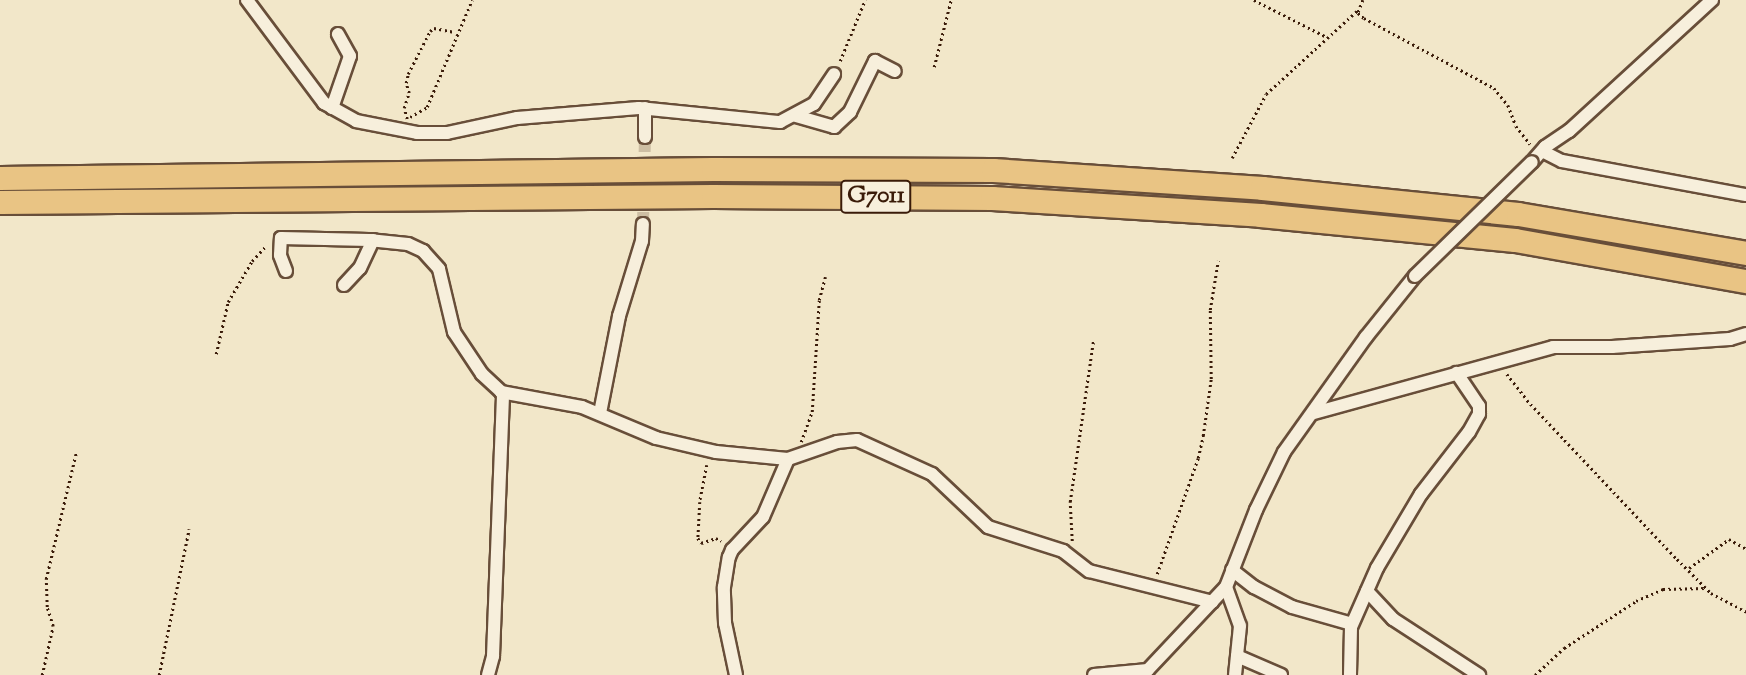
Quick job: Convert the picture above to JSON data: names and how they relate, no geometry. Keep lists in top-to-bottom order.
{
  "streets": {
    "highway": ["G7011"]
  }
}
